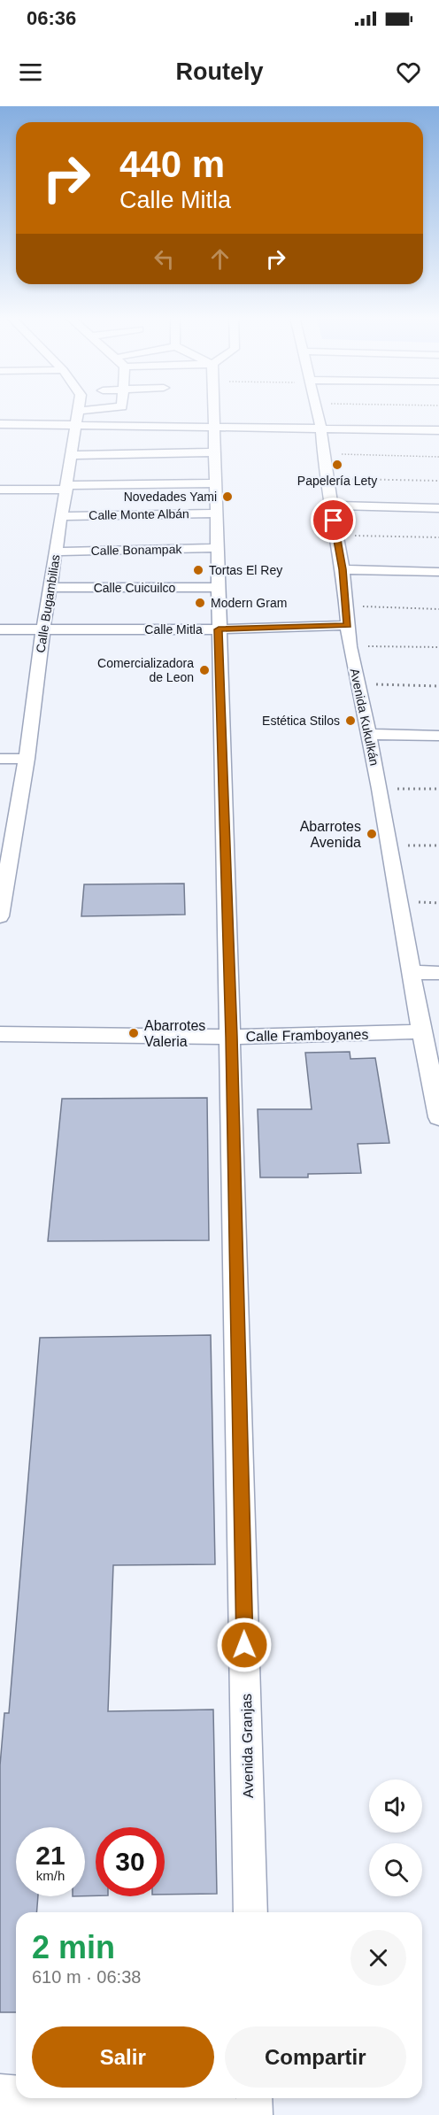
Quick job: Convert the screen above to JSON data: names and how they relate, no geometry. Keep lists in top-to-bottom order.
{
  "streets": {
    "street": [
      "Calle Monte Albán",
      "Calle Bonampak",
      "Calle Cuicuilco",
      "Calle Bugambilias",
      "Calle Mitla",
      "Avenida Kukulkán",
      "Calle Framboyanes",
      "Avenida Granjas"
    ]
  },
  "crossings": [
    ["Calle Monte Albán", "Calle Bugambilias"],
    ["Calle Monte Albán", "Avenida Granjas"],
    ["Calle Bonampak", "Calle Bugambilias"],
    ["Calle Bonampak", "Avenida Granjas"],
    ["Calle Cuicuilco", "Calle Bugambilias"],
    ["Calle Cuicuilco", "Avenida Granjas"],
    ["Calle Bugambilias", "Calle Mitla"],
    ["Calle Mitla", "Avenida Kukulkán"],
    ["Calle Mitla", "Avenida Granjas"],
    ["Avenida Kukulkán", "Calle Framboyanes"],
    ["Calle Framboyanes", "Avenida Granjas"]
  ],
  "places": [
    "Papelería Lety",
    "Novedades Yami",
    "Tortas El Rey",
    "Modern Gram",
    "Comercializadora de Leon",
    "Estética Stilos",
    "Abarrotes Avenida",
    "Abarrotes Valeria"
  ],
  "page": {
    "status": "06:36",
    "header": "Routely",
    "turn": ["440 m", "Calle Mitla"],
    "speed": "21 km/h",
    "limit": "30",
    "heading": ["2 min", "610 m · 06:38"],
    "buttons": ["Salir", "Compartir"]
  }
}
